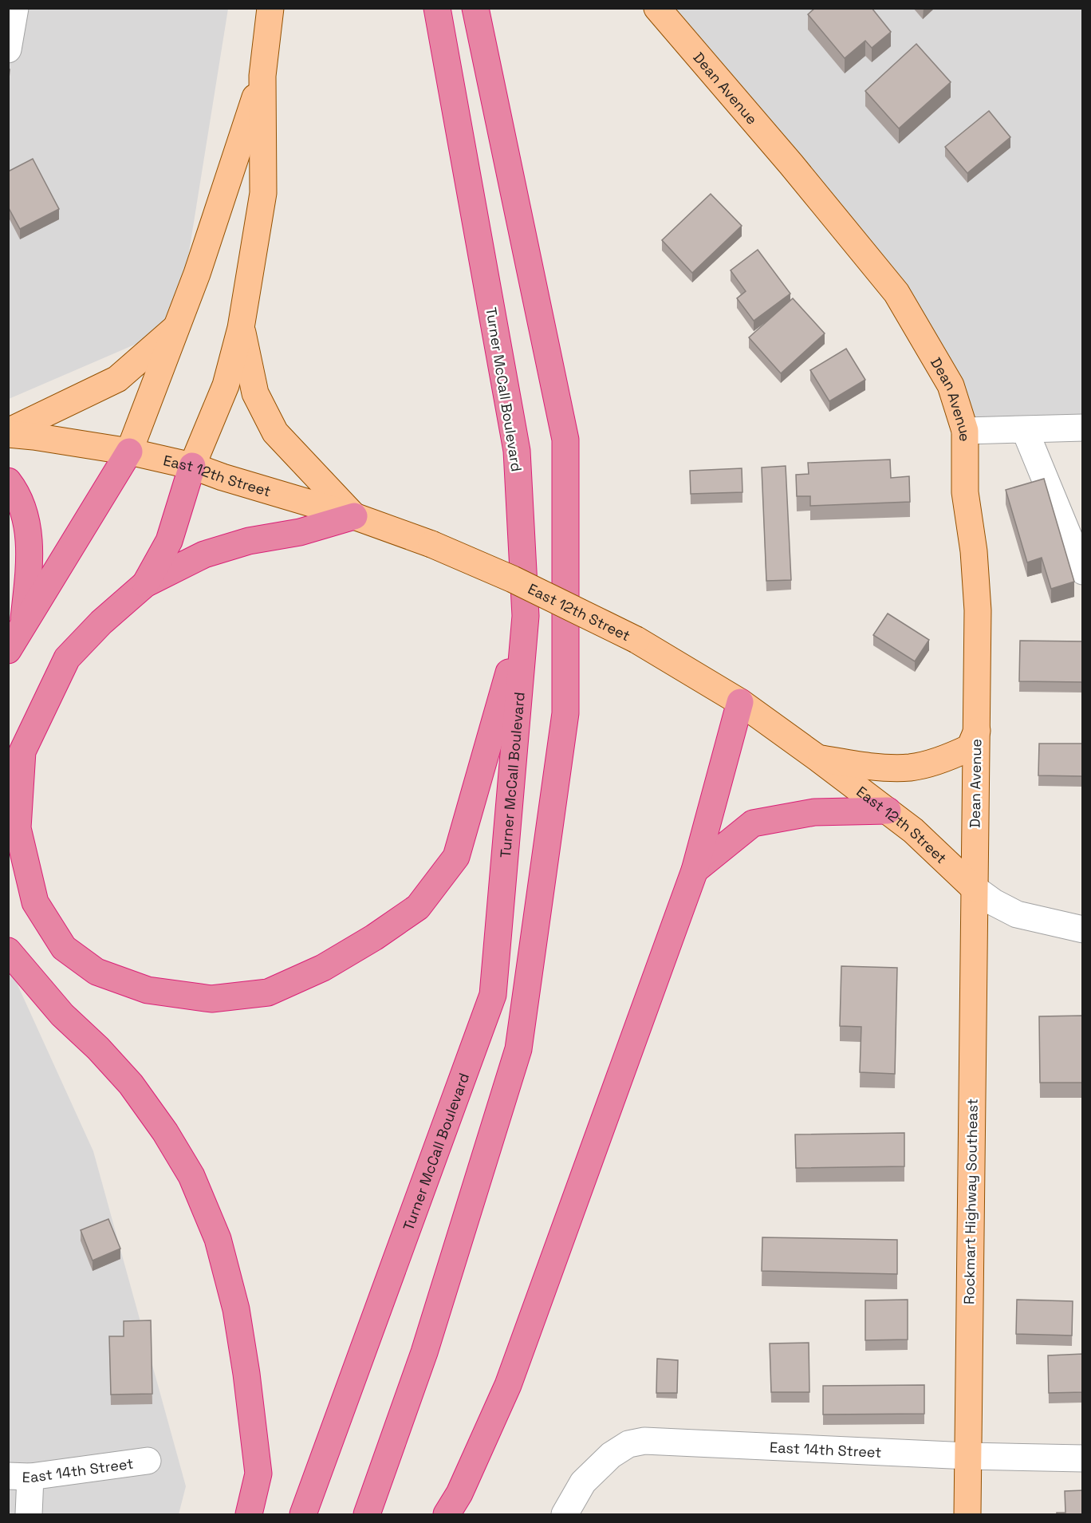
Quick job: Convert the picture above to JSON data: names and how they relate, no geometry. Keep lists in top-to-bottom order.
{
  "streets": {
    "highway": ["Turner McCall Boulevard"],
    "main road": ["Dean Avenue", "East 12th Street", "Rockmart Highway Southeast"],
    "street": ["East 14th Street"]
  },
  "crossings": [
    ["Dean Avenue", "East 12th Street"],
    ["Dean Avenue", "Rockmart Highway Southeast"],
    ["East 12th Street", "Rockmart Highway Southeast"],
    ["Rockmart Highway Southeast", "East 14th Street"]
  ]
}
